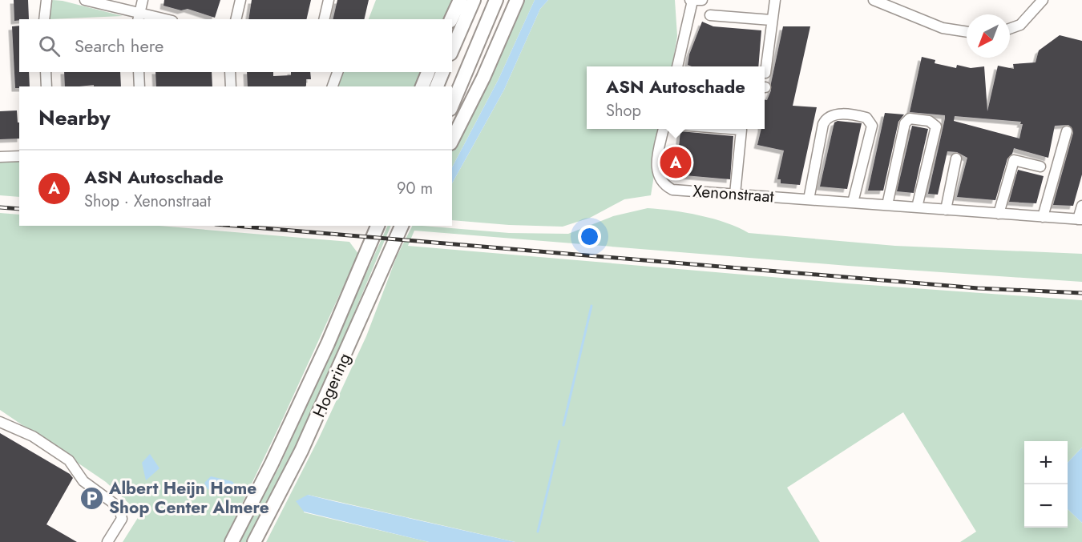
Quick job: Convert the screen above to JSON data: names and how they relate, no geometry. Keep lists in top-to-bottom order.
{
  "streets": {
    "highway": ["Hogering"],
    "street": ["Xenonstraat"]
  },
  "places": {
    "parking": ["Albert Heijn Home Shop Center Almere"]
  },
  "north": "bottom left",
  "page": {
    "search": "Search here",
    "popup": ["ASN Autoschade", "Shop"],
    "heading": "Nearby",
    "pins": "A",
    "list": [
      {
        "mark": "A",
        "name": "ASN Autoschade",
        "note": "Shop · Xenonstraat",
        "value": "90 m"
      }
    ],
    "map_buttons": ["+", "−"]
  }
}
